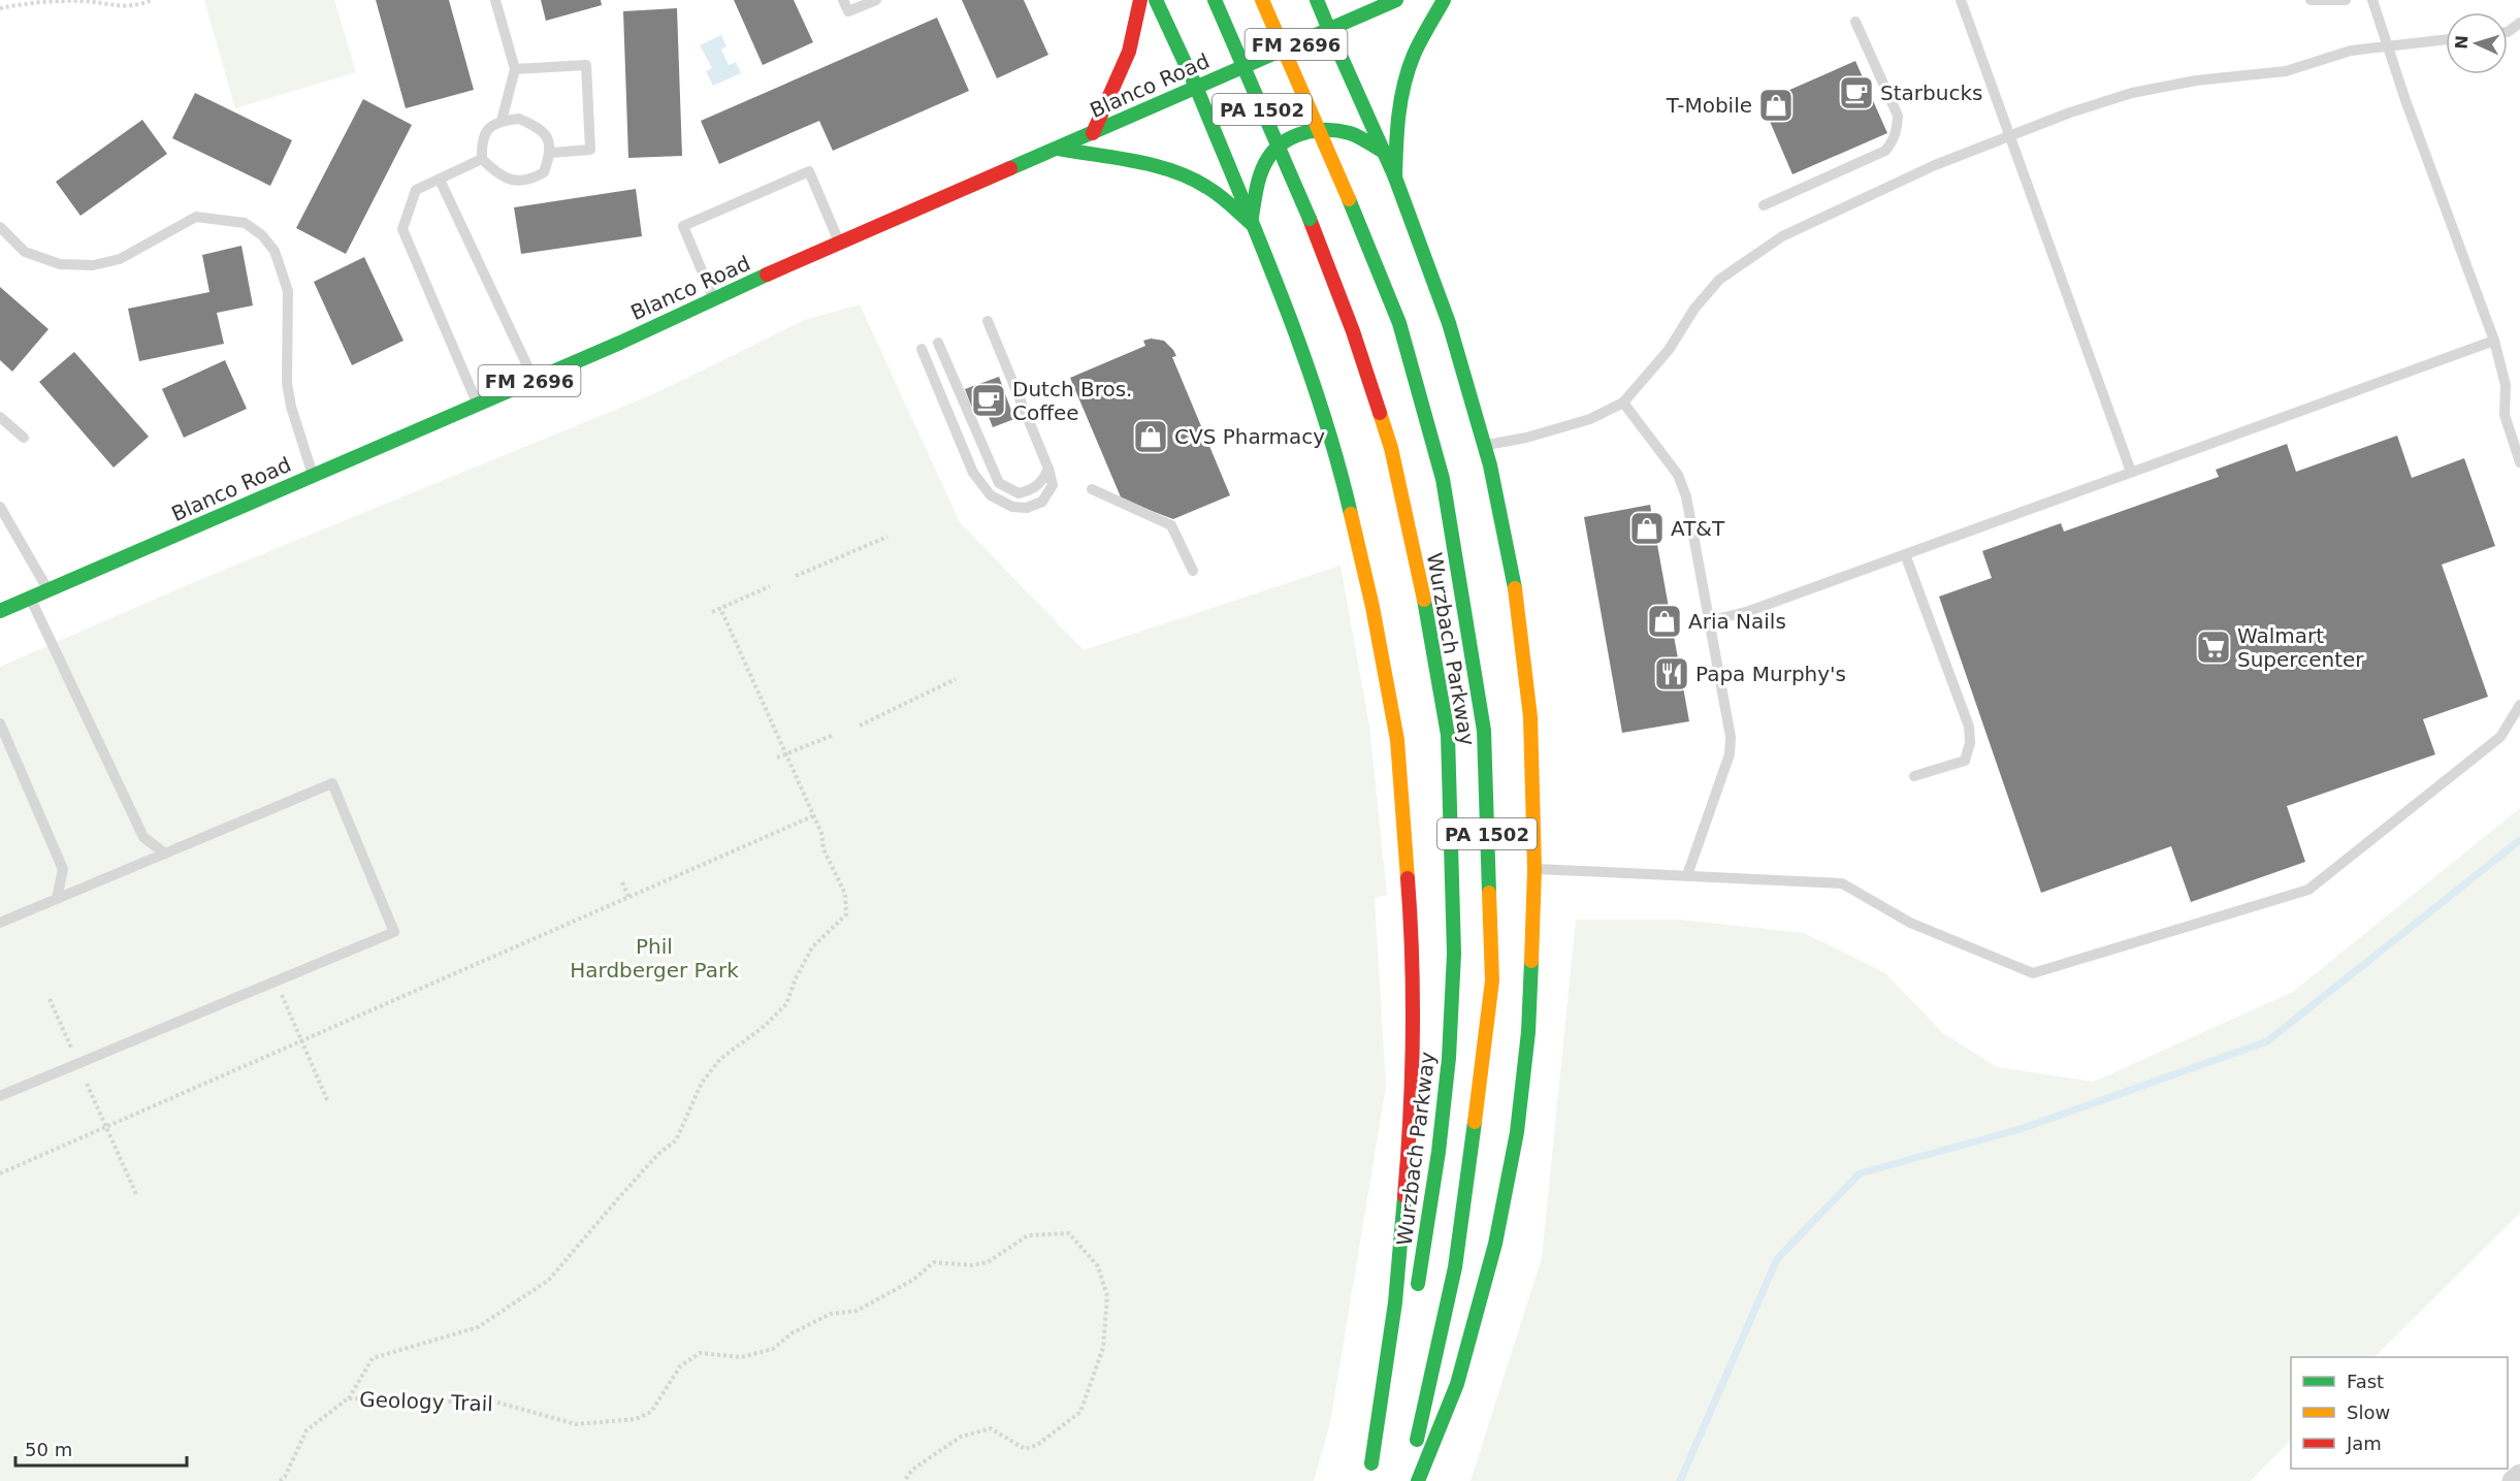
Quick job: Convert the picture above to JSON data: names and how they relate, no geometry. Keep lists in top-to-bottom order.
{
  "streets": {
    "main road": [
      "FM 2696",
      "Blanco Road",
      "PA 1502",
      "Wurzbach Parkway"
    ],
    "path": ["Geology Trail"]
  },
  "parks": ["Phil Hardberger Park"],
  "places": {
    "cafe": ["Starbucks", "Dutch Bros. Coffee"],
    "shop": [
      "T-Mobile",
      "CVS Pharmacy",
      "AT&T",
      "Aria Nails"
    ],
    "supermarket": ["Walmart Supercenter"],
    "restaurant": ["Papa Murphy's"]
  },
  "legend": ["Fast", "Slow", "Jam"],
  "scale_bar": "50 m",
  "north": "left"
}
